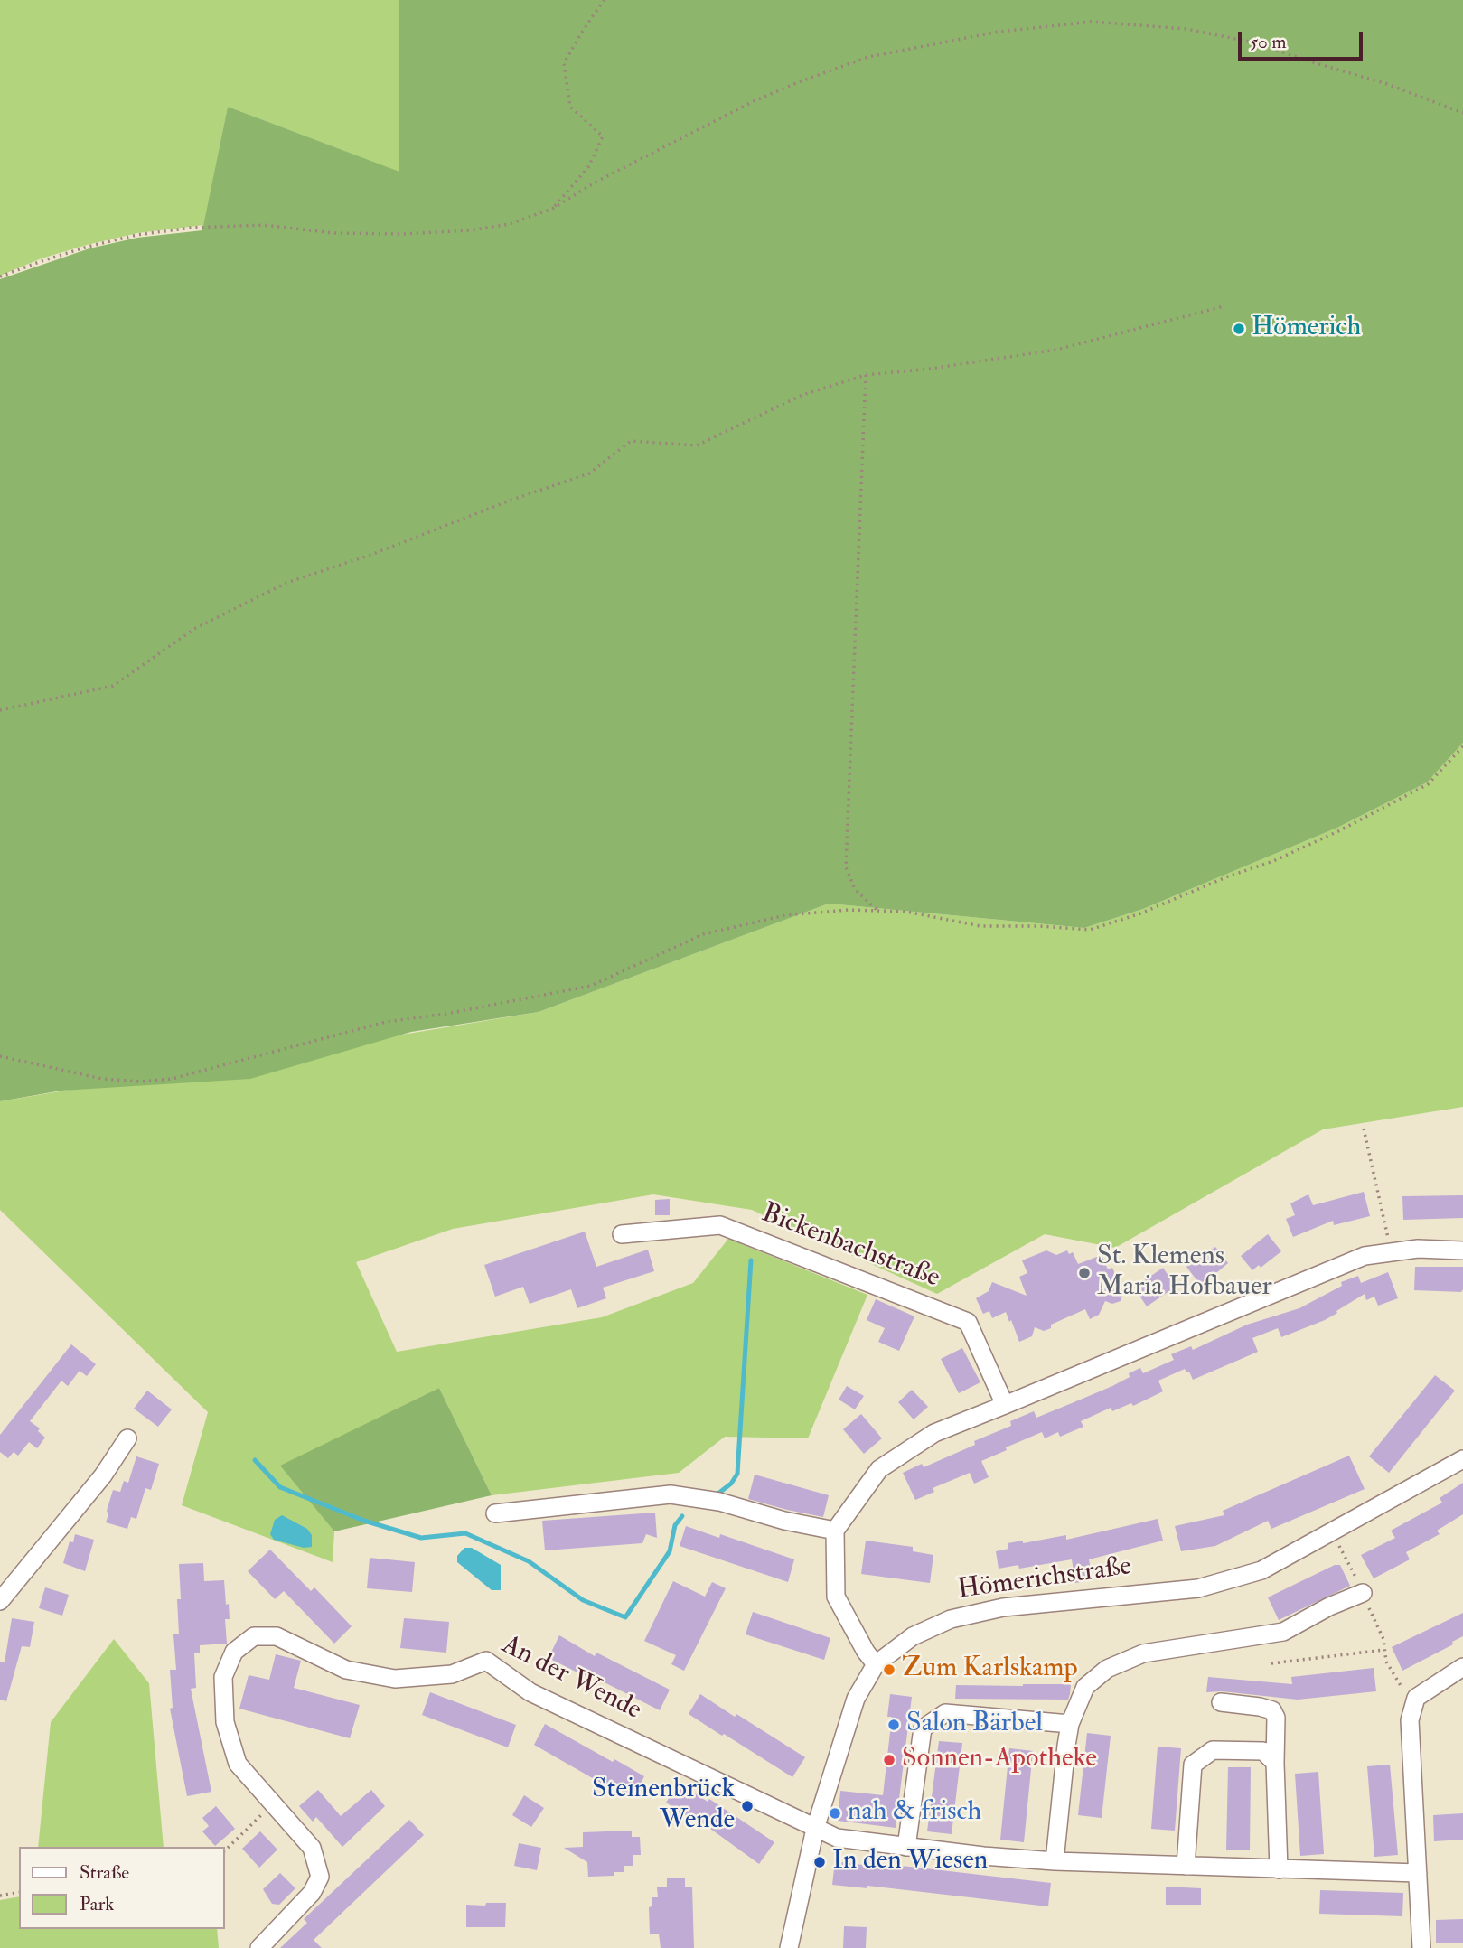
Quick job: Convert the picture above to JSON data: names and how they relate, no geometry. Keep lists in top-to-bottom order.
{
  "streets": {
    "street": ["Bickenbachstraße", "Hömerichstraße", "An der Wende"]
  },
  "crossings": [
    ["Hömerichstraße", "An der Wende"]
  ],
  "places": [
    "Hömerich",
    "St. Klemens Maria Hofbauer",
    "Zum Karlskamp",
    "Salon Bärbel",
    "Sonnen-Apotheke",
    "Steinenbrück Wende",
    "nah & frisch",
    "In den Wiesen"
  ],
  "legend": ["Straße", "Park"],
  "scale_bar": "50 m"
}
